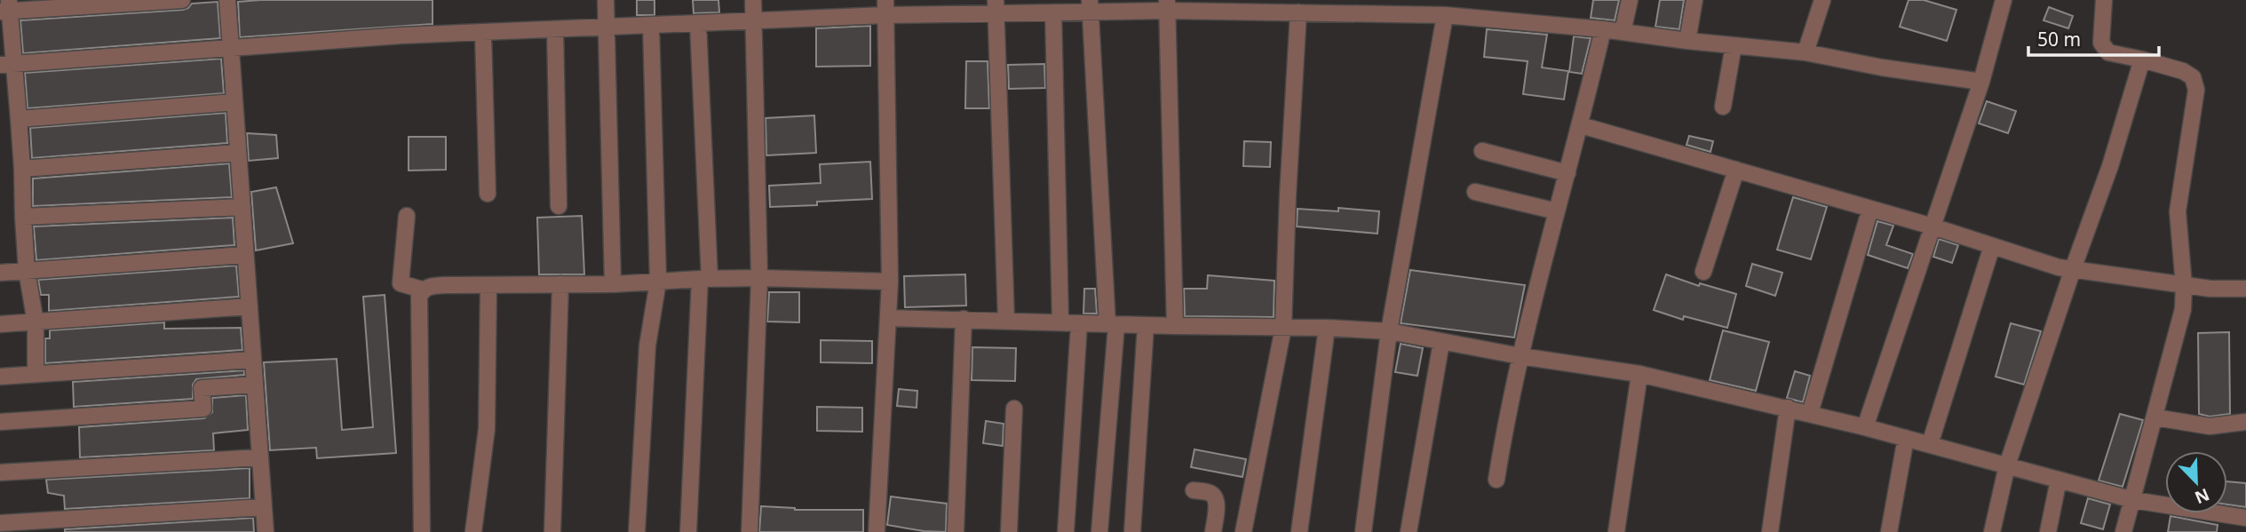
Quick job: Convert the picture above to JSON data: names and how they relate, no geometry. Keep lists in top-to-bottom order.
{
  "scale_bar": "50 m",
  "north": "bottom right"
}
